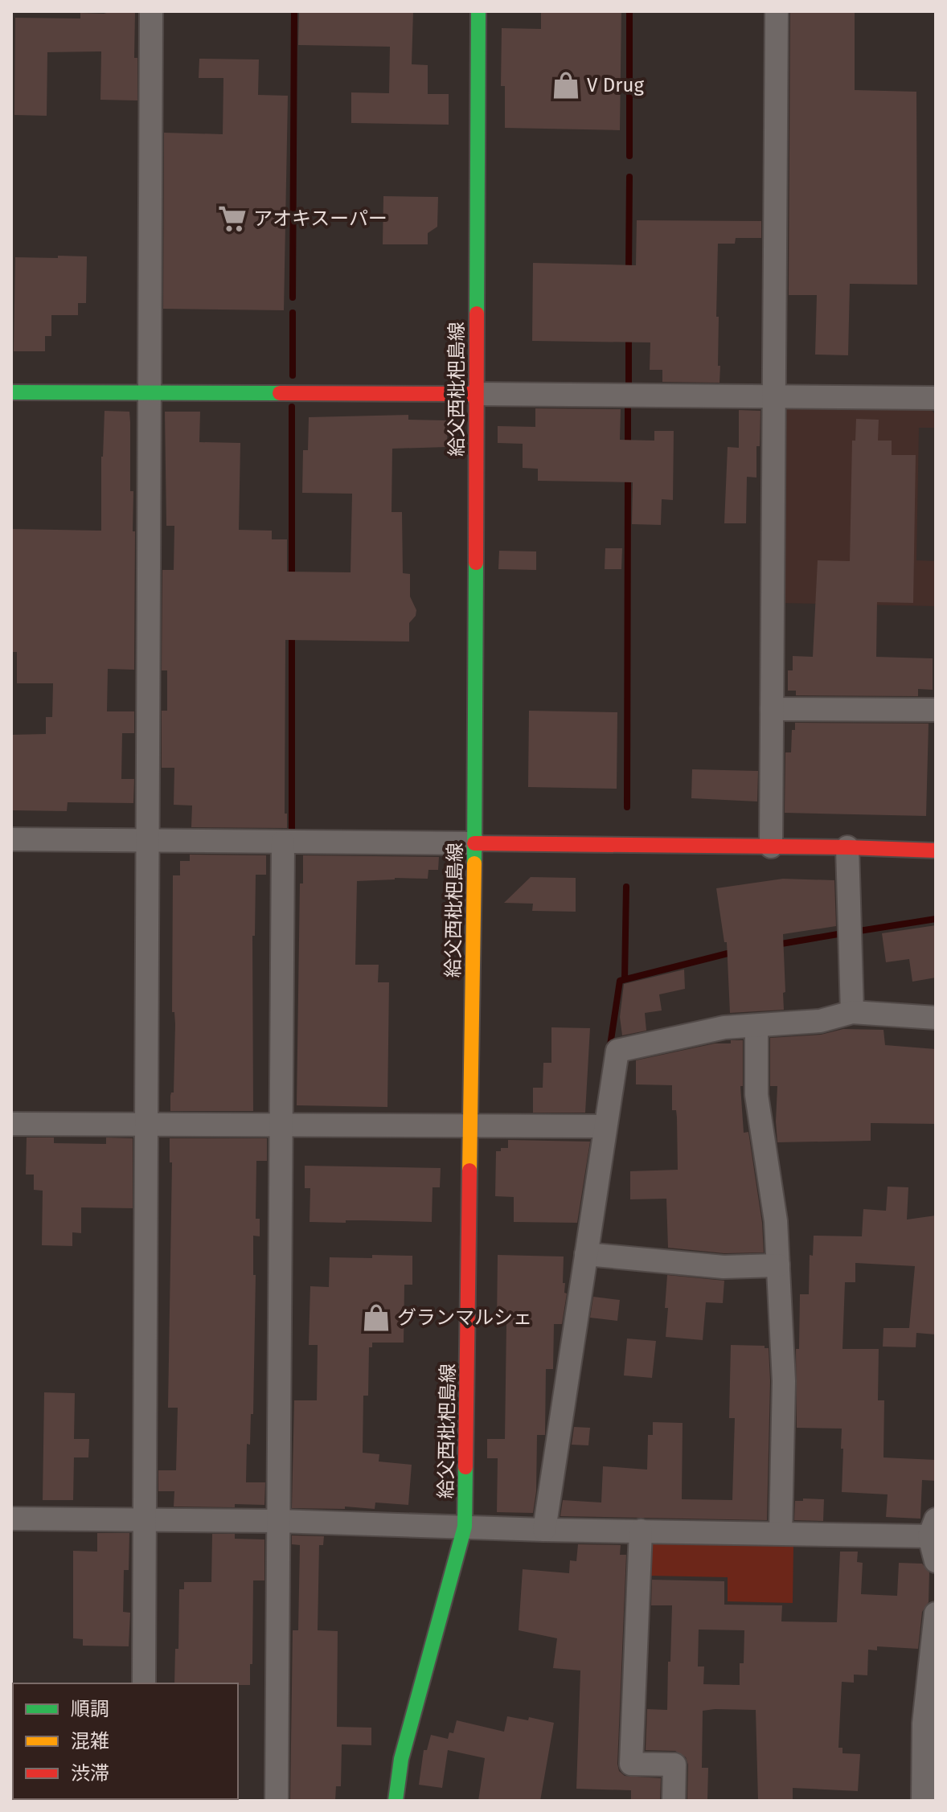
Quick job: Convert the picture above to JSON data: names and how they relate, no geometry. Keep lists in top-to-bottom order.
{
  "streets": {
    "main road": ["給父西枇杷島線"]
  },
  "places": {
    "shop": ["V Drug", "グランマルシェ"],
    "supermarket": ["アオキスーパー"]
  },
  "legend": ["順調", "混雑", "渋滞"]
}
